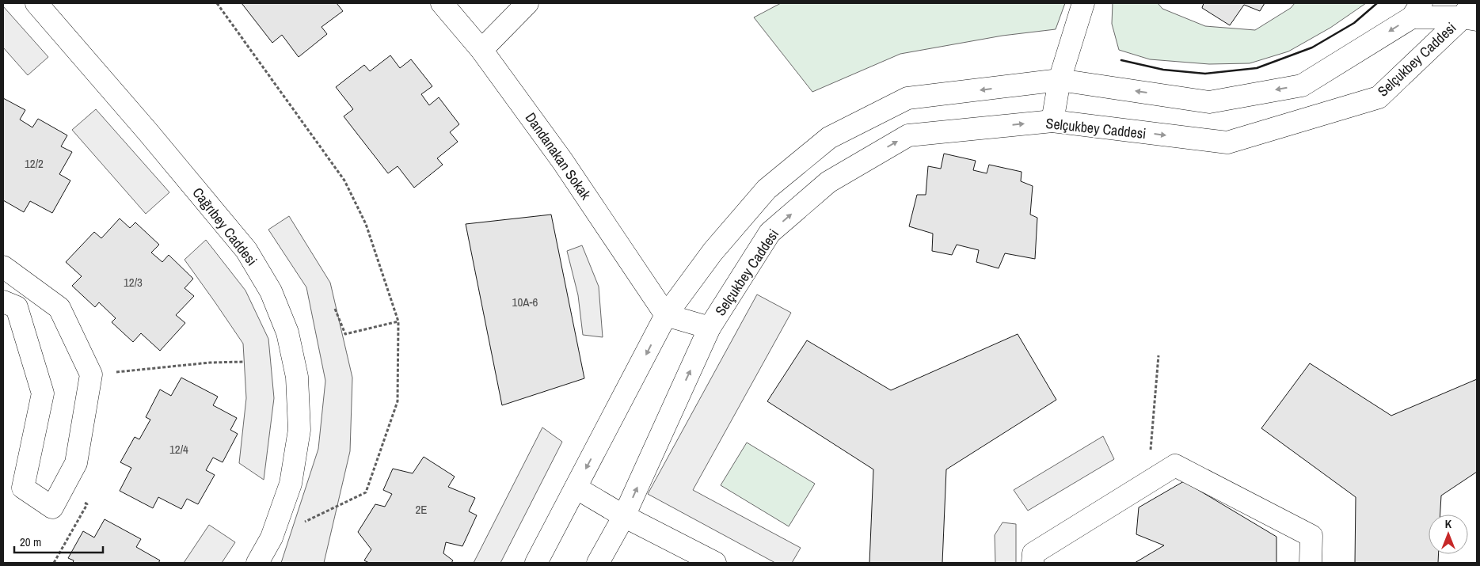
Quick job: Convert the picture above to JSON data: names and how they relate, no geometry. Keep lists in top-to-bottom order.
{
  "streets": {
    "street": ["Selçukbey Caddesi", "Dandanakan Sokak", "Cağrıbey Caddesi"]
  },
  "crossings": [
    ["Selçukbey Caddesi", "Dandanakan Sokak"]
  ],
  "house_numbers": [
    "12/2",
    "12/3",
    "10A-6",
    "12/4",
    "2E"
  ],
  "scale_bar": "20 m",
  "north": "top"
}
